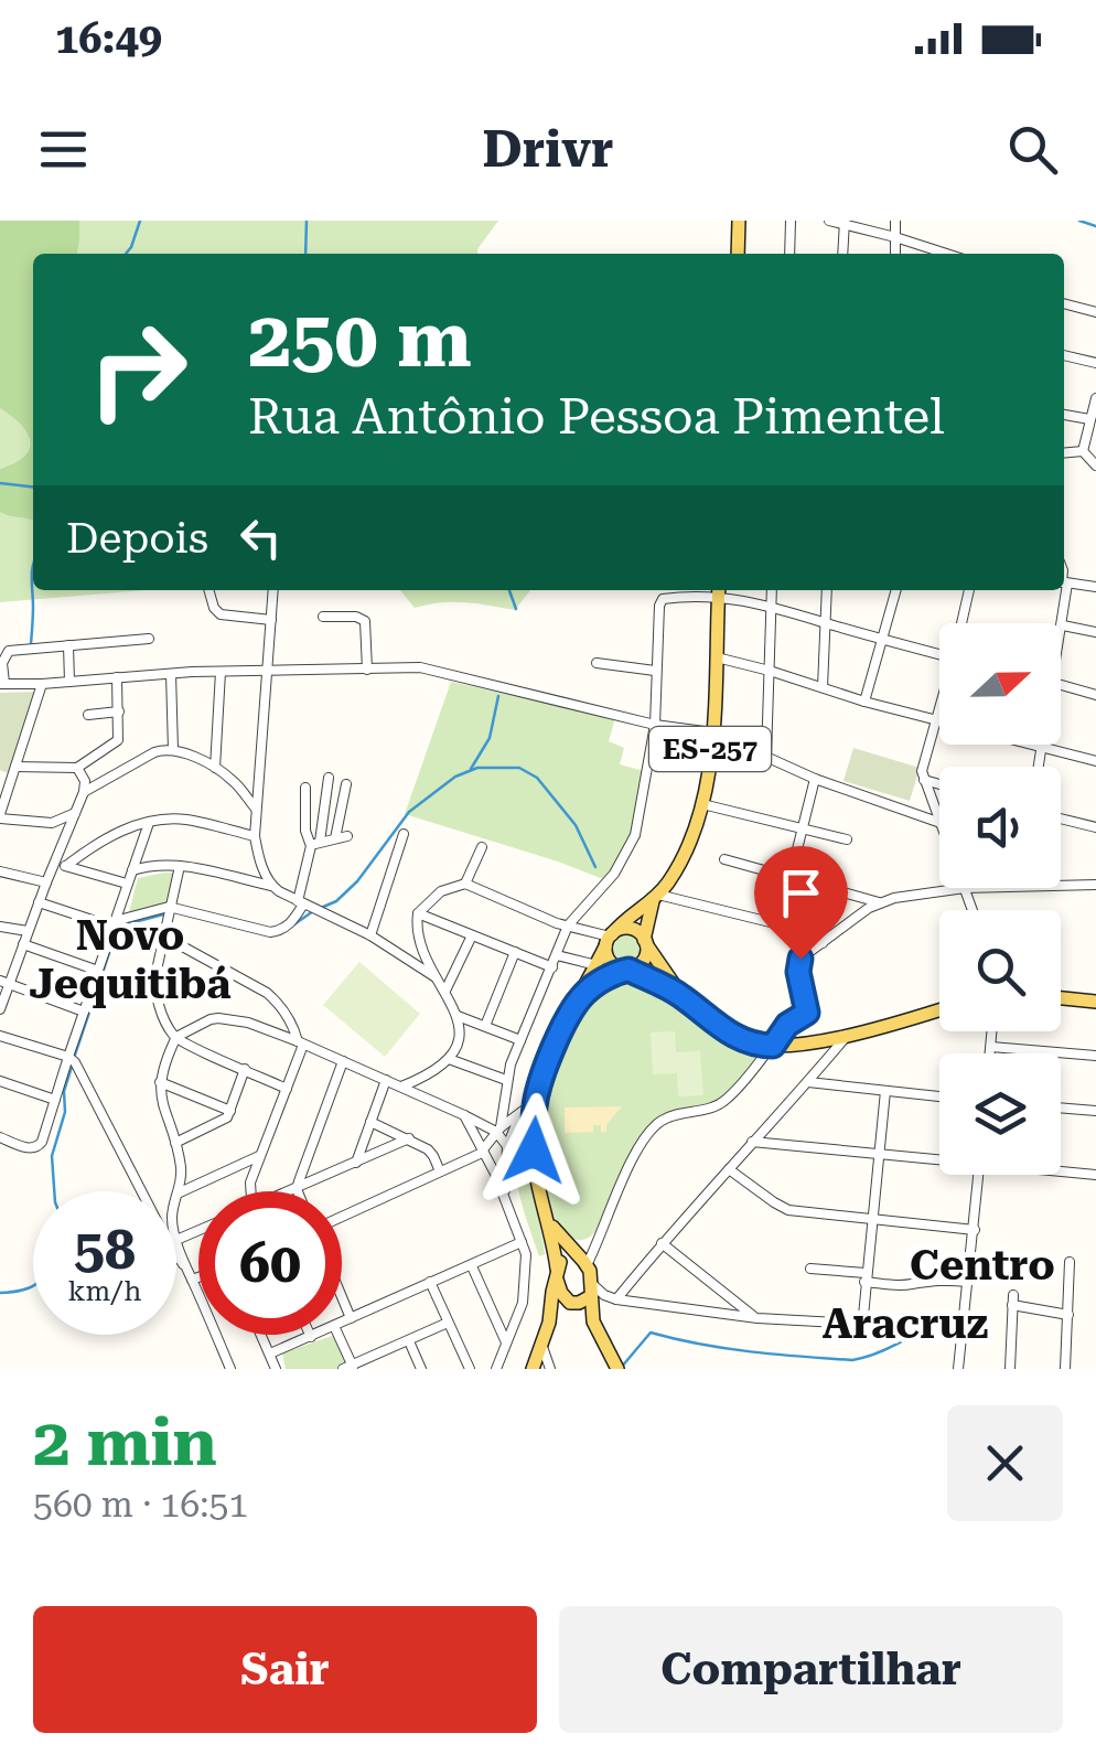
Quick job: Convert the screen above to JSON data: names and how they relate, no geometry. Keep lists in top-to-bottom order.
{
  "streets": {
    "main road": ["ES-257"]
  },
  "districts": ["Novo Jequitibá", "Centro", "Aracruz"],
  "north": "right",
  "page": {
    "status": "16:49",
    "header": "Drivr",
    "turn": ["250 m", "Rua Antônio Pessoa Pimentel"],
    "then": "Depois",
    "speed": "58 km/h",
    "limit": "60",
    "heading": ["2 min", "560 m · 16:51"],
    "buttons": ["Sair", "Compartilhar"]
  }
}
